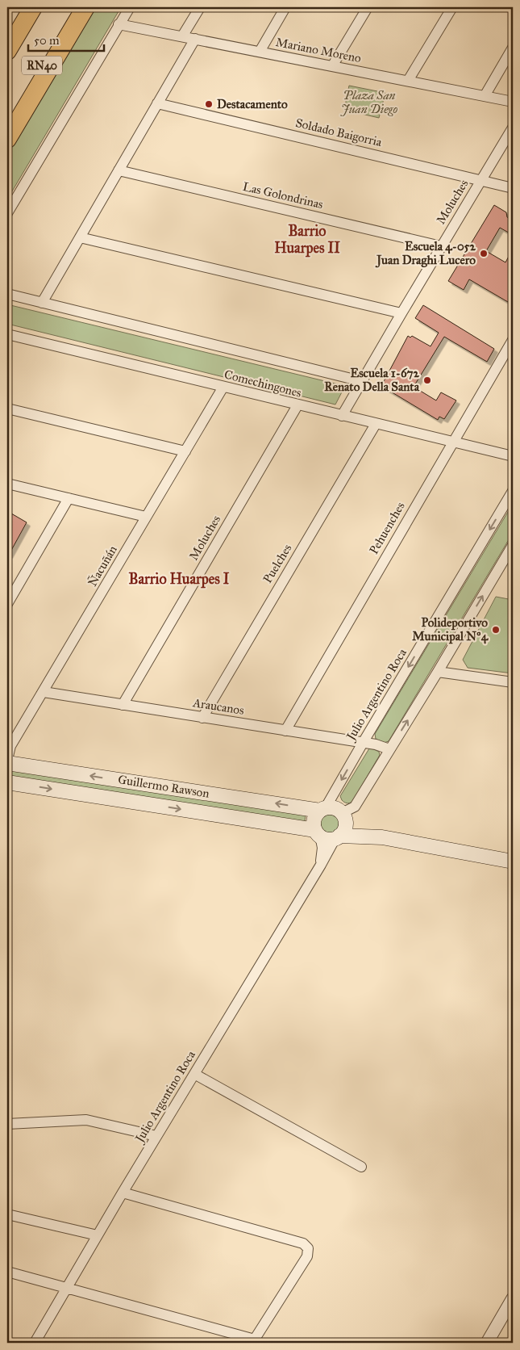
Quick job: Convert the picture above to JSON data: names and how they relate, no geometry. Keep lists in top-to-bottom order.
{
  "streets": {
    "highway": ["RN40"],
    "main road": ["Guillermo Rawson"],
    "street": [
      "Mariano Moreno",
      "Soldado Baigorria",
      "Las Golondrinas",
      "Moluches",
      "Comechingones",
      "Pehuenches",
      "Puelches",
      "Ñacuñán",
      "Julio Argentino Roca",
      "Araucanos"
    ]
  },
  "crossings": [
    ["Soldado Baigorria", "Moluches"],
    ["Las Golondrinas", "Moluches"],
    ["Moluches", "Comechingones"],
    ["Moluches", "Araucanos"],
    ["Comechingones", "Pehuenches"],
    ["Comechingones", "Puelches"],
    ["Comechingones", "Ñacuñán"],
    ["Pehuenches", "Araucanos"],
    ["Puelches", "Araucanos"],
    ["Ñacuñán", "Araucanos"],
    ["Julio Argentino Roca", "Araucanos"],
    ["Julio Argentino Roca", "Guillermo Rawson"]
  ],
  "districts": ["Barrio Huarpes II", "Barrio Huarpes I"],
  "parks": ["Plaza San Juan Diego"],
  "places": [
    "Destacamento",
    "Escuela 4-052 Juan Draghi Lucero",
    "Escuela 1-672 Renato Della Santa",
    "Polideportivo Municipal Nº4"
  ],
  "scale_bar": "50 m"
}
